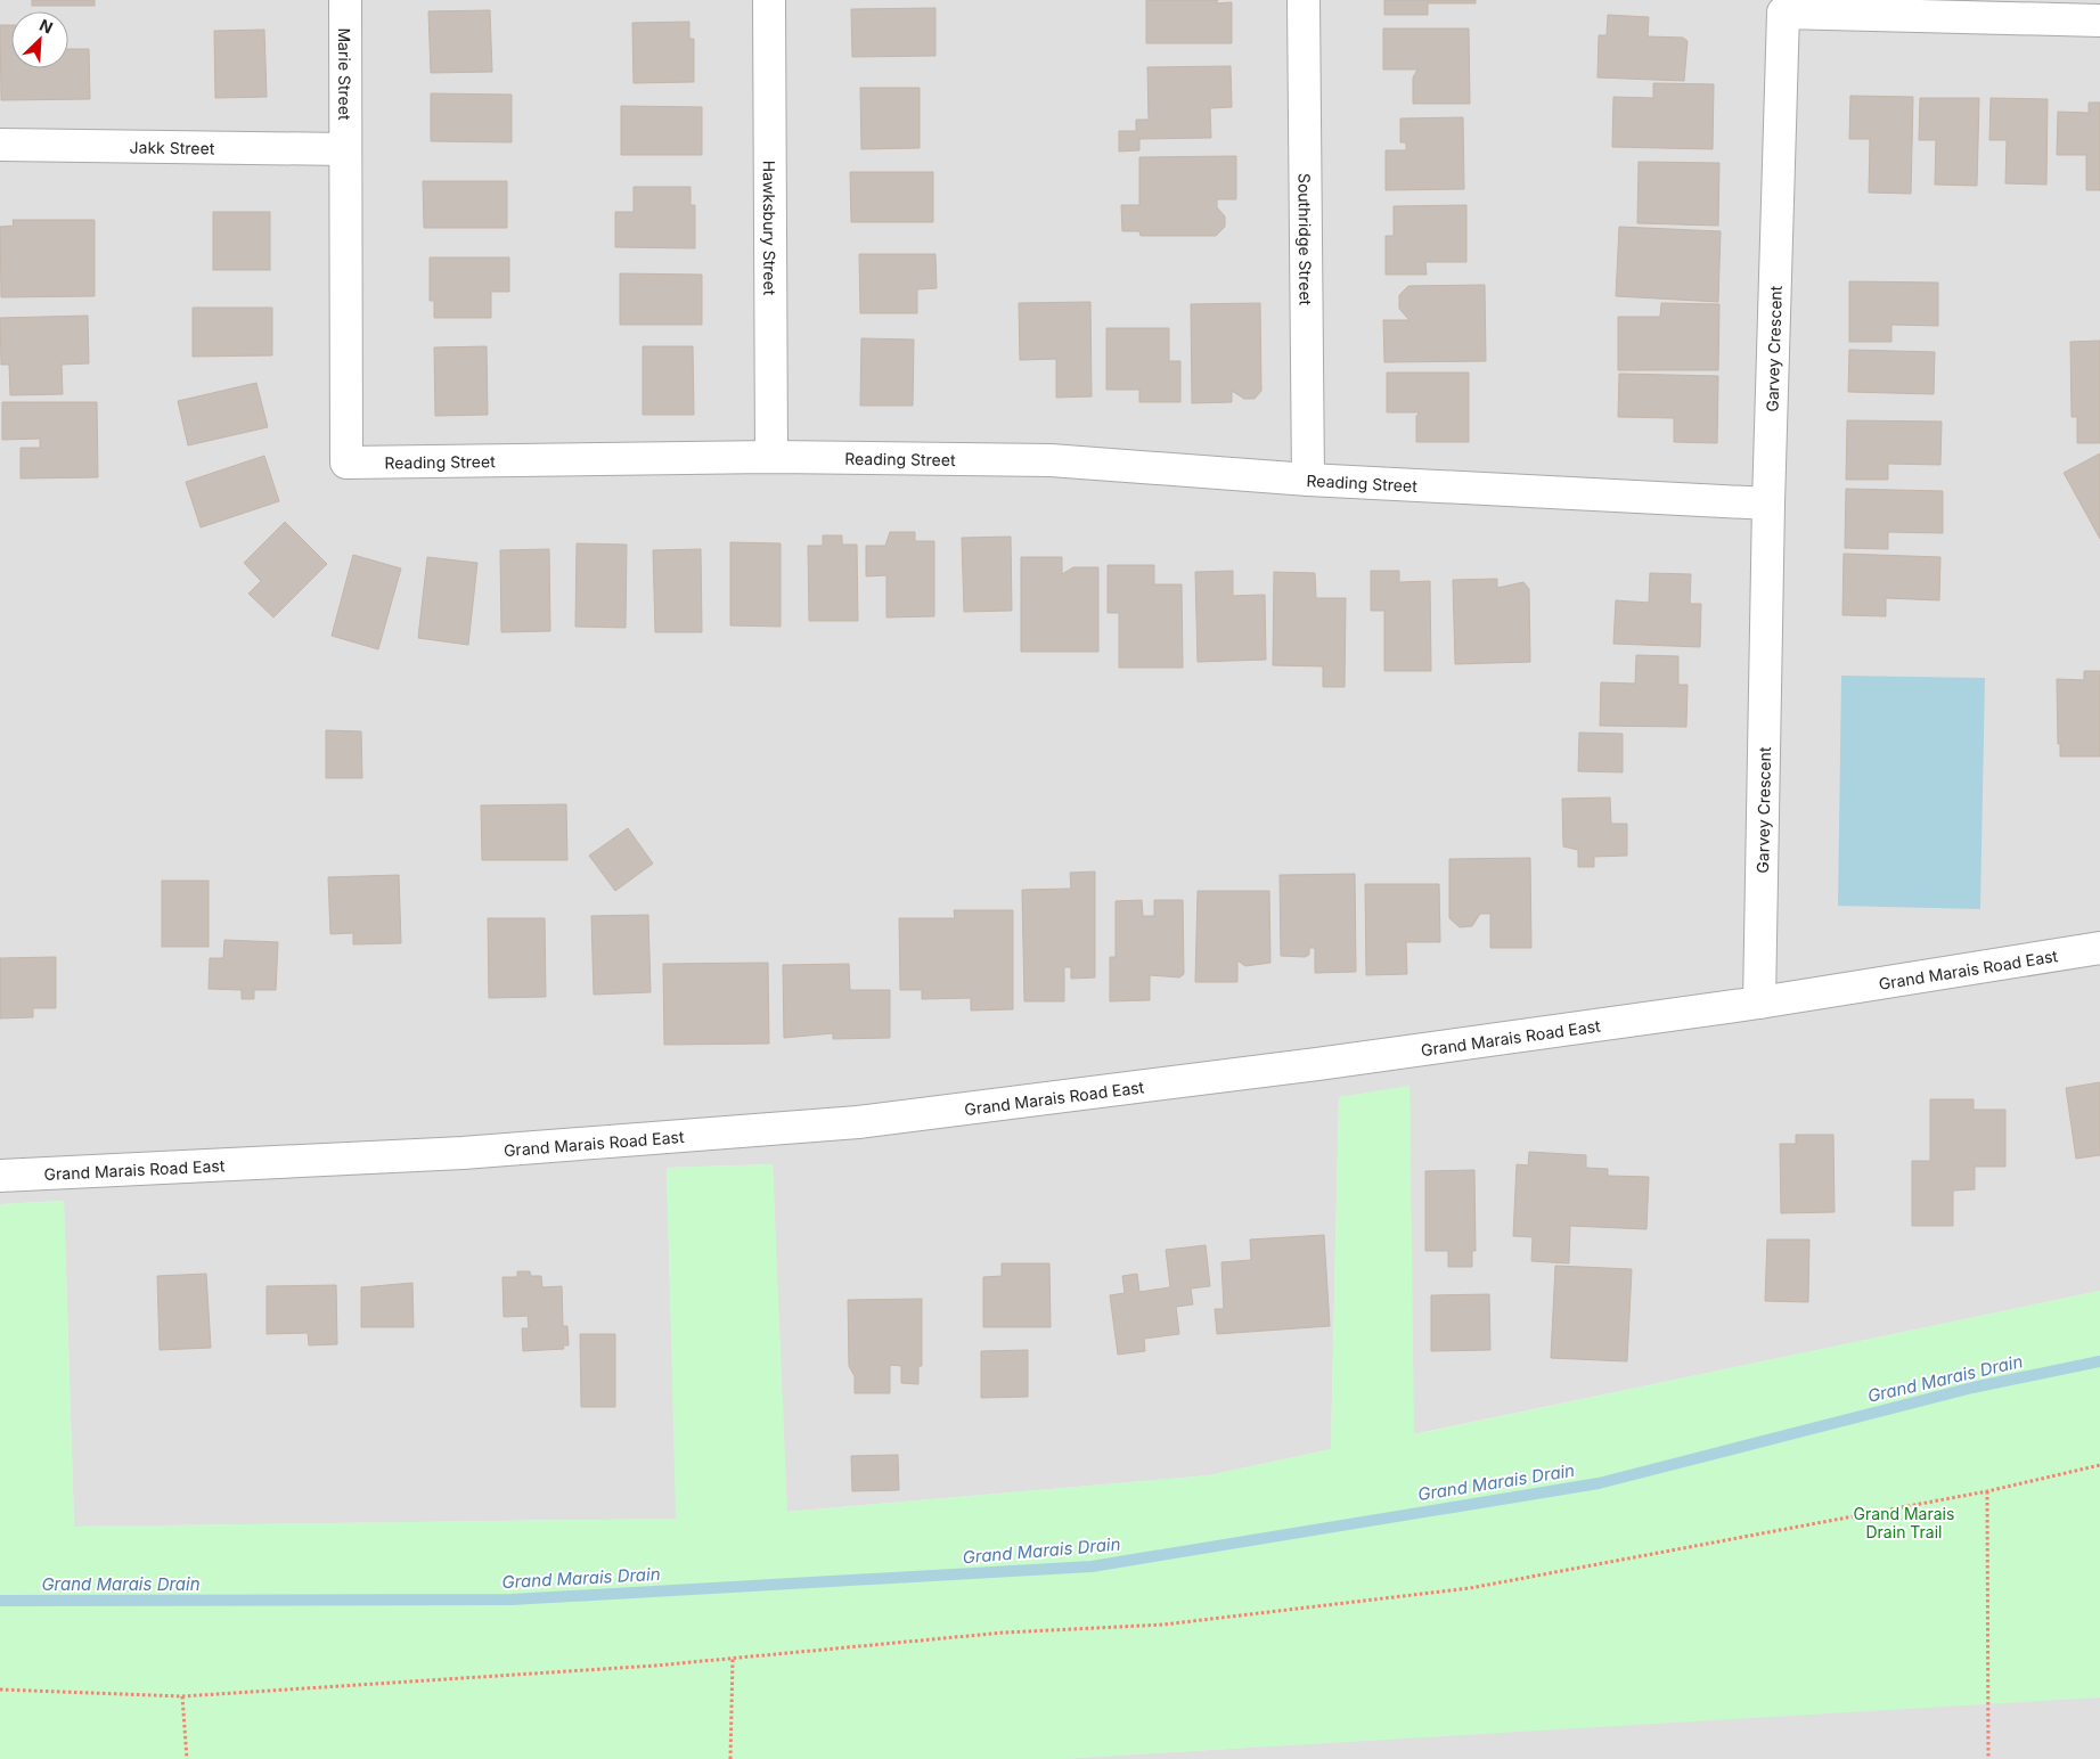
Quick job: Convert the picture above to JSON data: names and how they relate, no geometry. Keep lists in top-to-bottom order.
{
  "streets": {
    "street": [
      "Marie Street",
      "Jakk Street",
      "Hawksbury Street",
      "Southridge Street",
      "Garvey Crescent",
      "Reading Street",
      "Grand Marais Road East"
    ]
  },
  "crossings": [
    ["Marie Street", "Jakk Street"],
    ["Marie Street", "Reading Street"],
    ["Jakk Street", "Reading Street"],
    ["Hawksbury Street", "Reading Street"],
    ["Southridge Street", "Reading Street"],
    ["Garvey Crescent", "Reading Street"],
    ["Garvey Crescent", "Grand Marais Road East"]
  ],
  "water": ["Grand Marais Drain"],
  "parks": ["Grand Marais Drain Trail"],
  "north": "top right"
}
